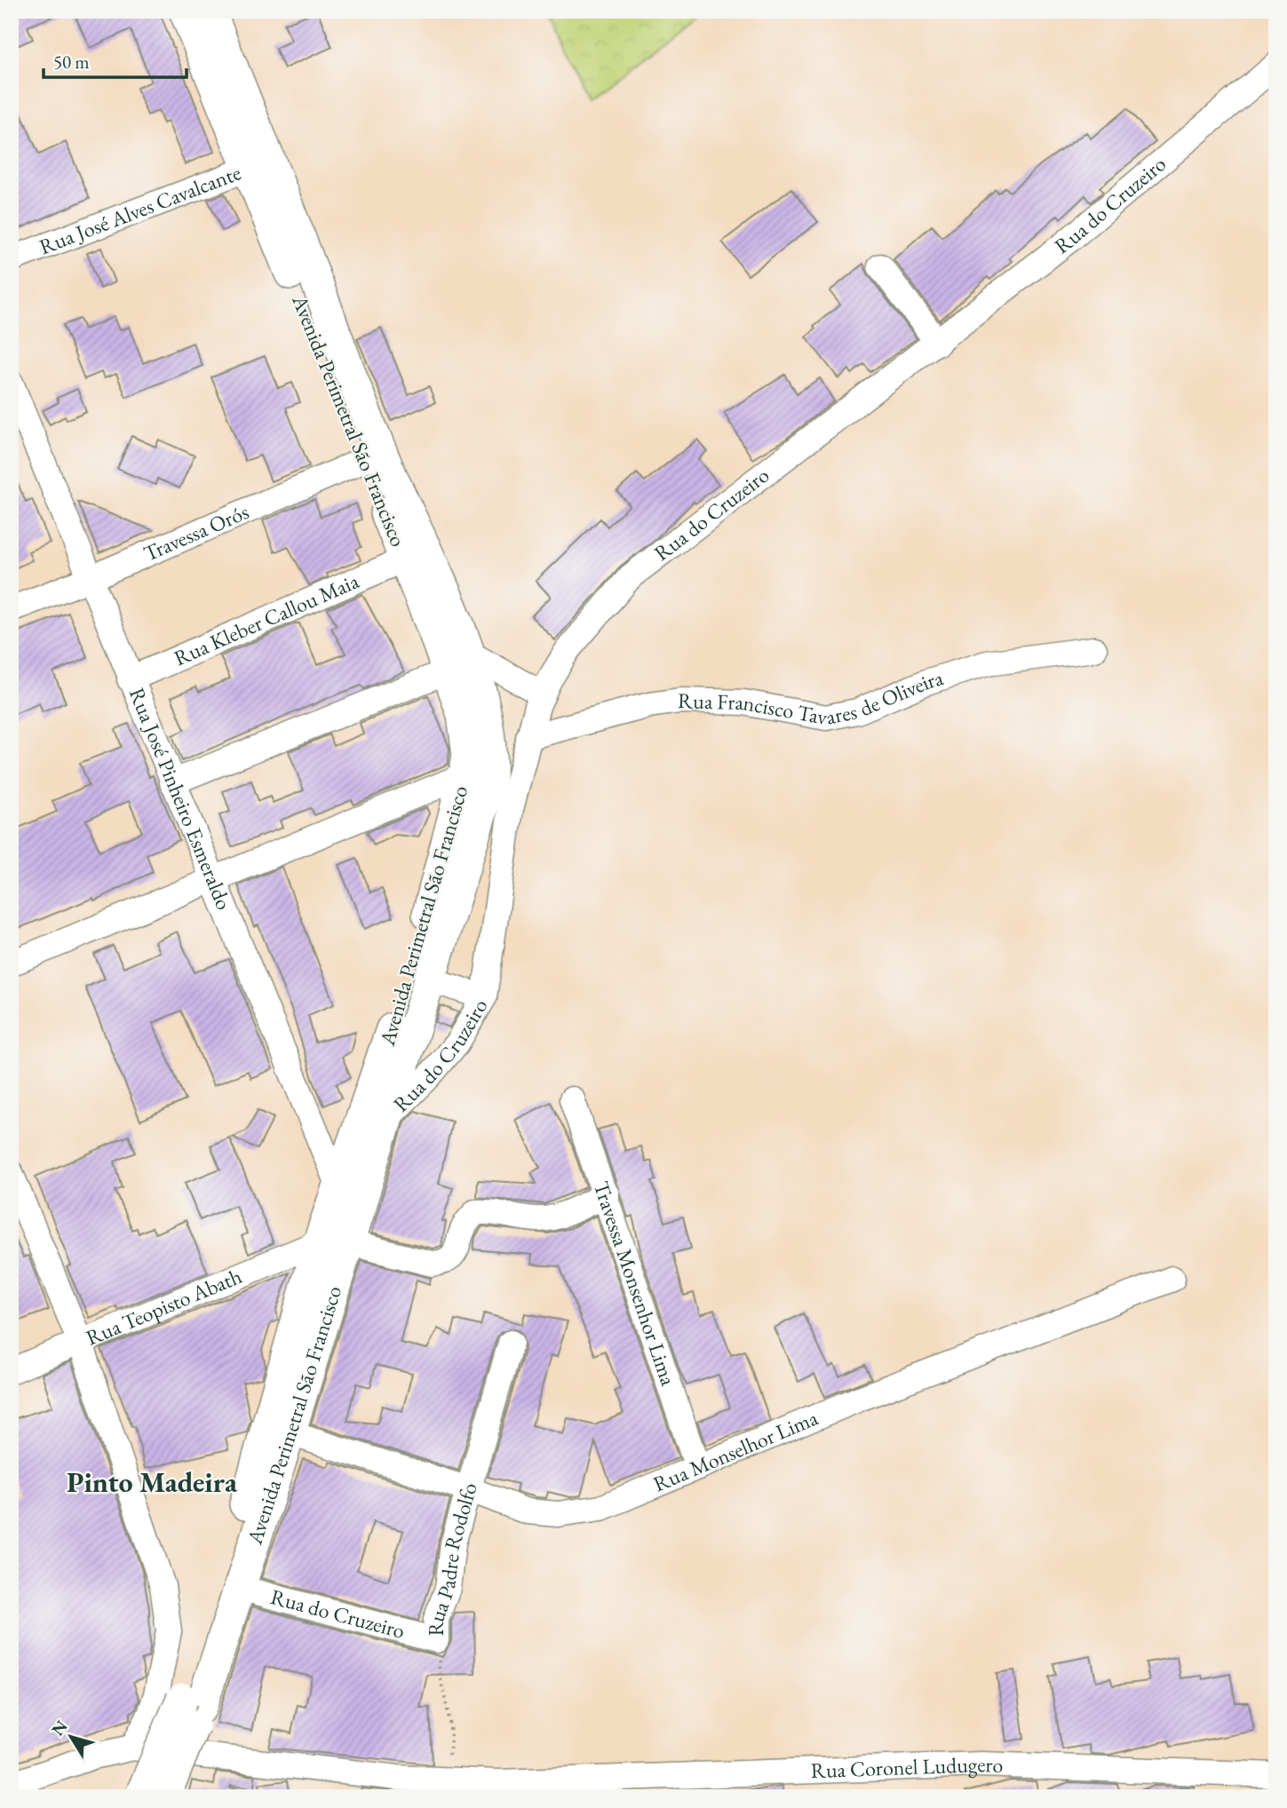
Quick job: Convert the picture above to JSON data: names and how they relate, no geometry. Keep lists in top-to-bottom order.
{
  "streets": {
    "main road": ["Avenida Perimetral São Francisco"],
    "street": [
      "Rua do Cruzeiro",
      "Rua José Alves Cavalcante",
      "Travessa Orós",
      "Rua Kleber Callou Maia",
      "Rua Francisco Tavares de Oliveira",
      "Rua José Pinheiro Esmeraldo",
      "Travessa Monsenhor Lima",
      "Rua Teopisto Abath",
      "Rua Monselhor Lima",
      "Rua Padre Rodolfo",
      "Rua Coronel Ludugero"
    ]
  },
  "crossings": [
    ["Rua do Cruzeiro", "Avenida Perimetral São Francisco"],
    ["Rua do Cruzeiro", "Rua Francisco Tavares de Oliveira"],
    ["Rua do Cruzeiro", "Rua Padre Rodolfo"],
    ["Rua José Alves Cavalcante", "Avenida Perimetral São Francisco"],
    ["Avenida Perimetral São Francisco", "Travessa Orós"],
    ["Avenida Perimetral São Francisco", "Rua Kleber Callou Maia"],
    ["Avenida Perimetral São Francisco", "Rua José Pinheiro Esmeraldo"],
    ["Avenida Perimetral São Francisco", "Rua Teopisto Abath"],
    ["Avenida Perimetral São Francisco", "Rua Monselhor Lima"],
    ["Travessa Orós", "Rua José Pinheiro Esmeraldo"],
    ["Rua Kleber Callou Maia", "Rua José Pinheiro Esmeraldo"],
    ["Travessa Monsenhor Lima", "Rua Monselhor Lima"],
    ["Rua Monselhor Lima", "Rua Padre Rodolfo"],
    ["Rua Padre Rodolfo", "Rua Coronel Ludugero"]
  ],
  "districts": ["Pinto Madeira"],
  "scale_bar": "50 m",
  "north": "top left"
}
